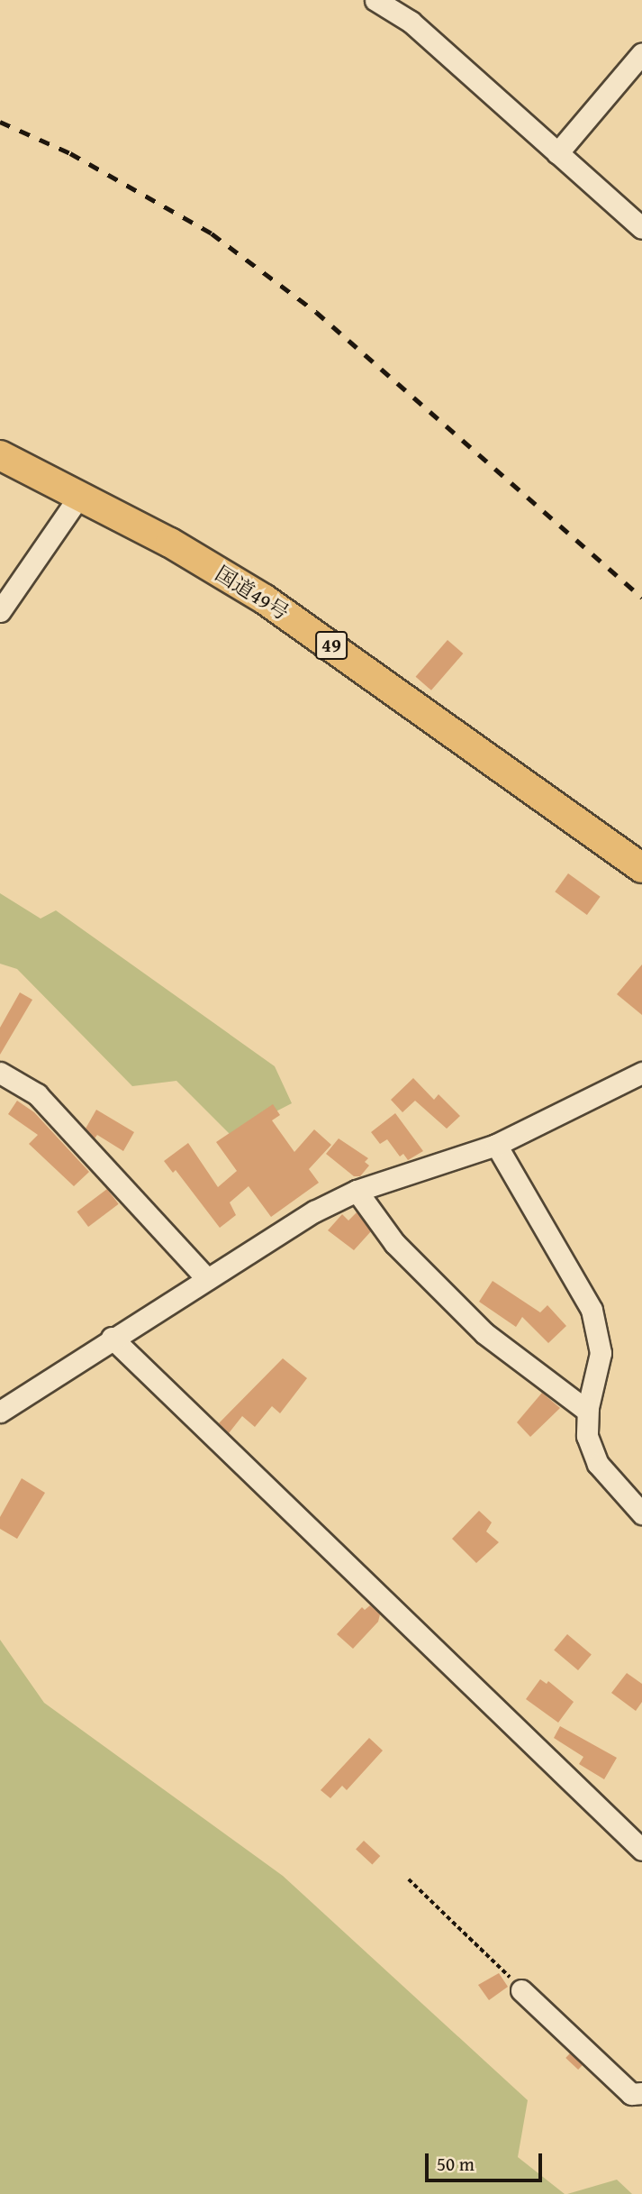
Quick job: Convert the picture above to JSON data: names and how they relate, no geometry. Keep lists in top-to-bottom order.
{
  "streets": {
    "highway": ["国道49号", "49"]
  },
  "scale_bar": "50 m"
}
